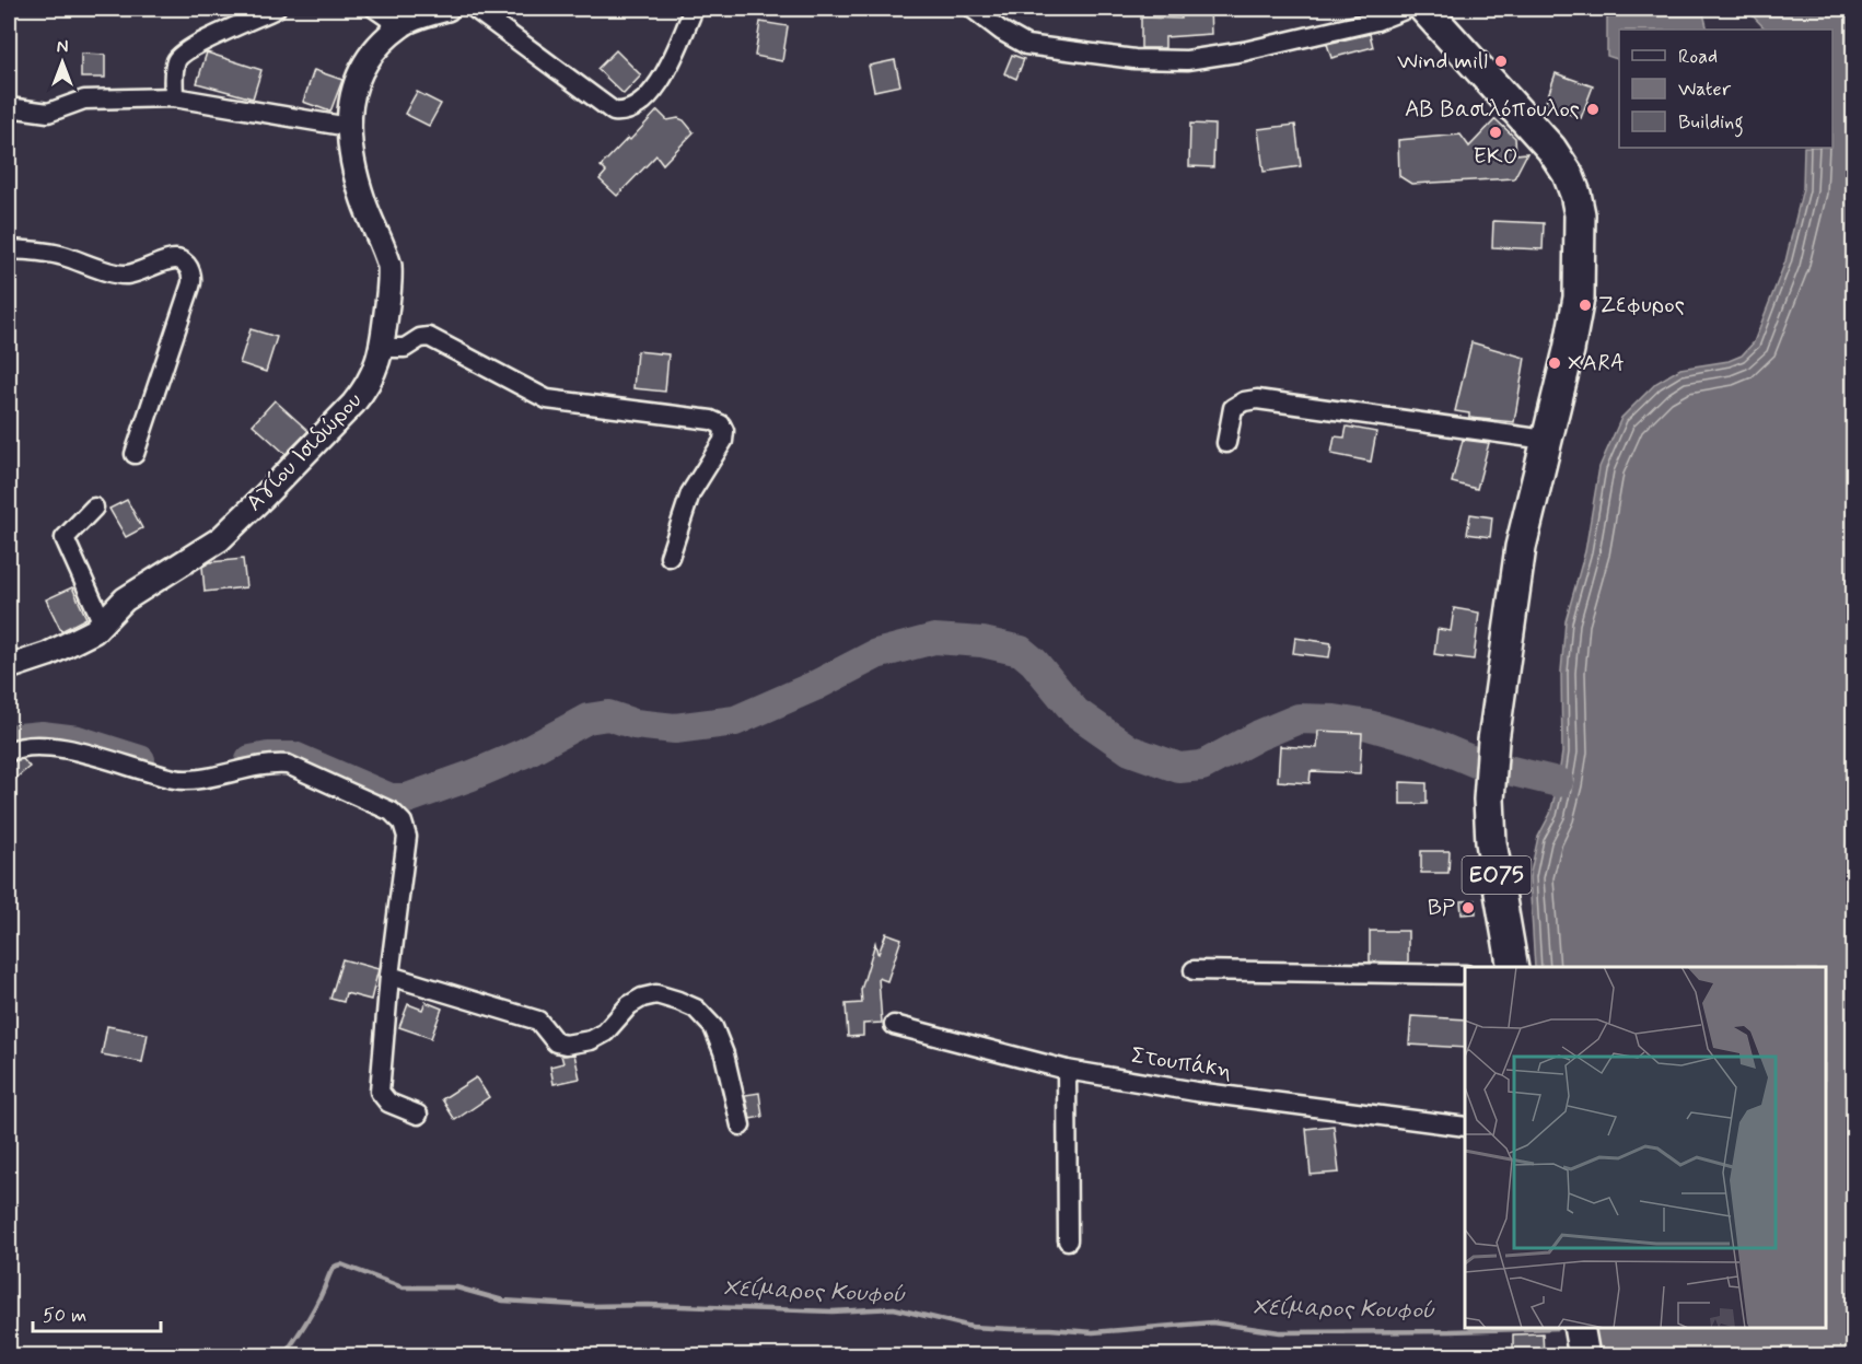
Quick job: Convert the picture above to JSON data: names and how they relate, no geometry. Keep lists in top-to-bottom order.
{
  "streets": {
    "main road": ["ΕΟ75"],
    "street": ["Αγίου Ισιδώρου", "Στουπάκη"]
  },
  "water": ["Χείμαρος Κουφού"],
  "places": [
    "Wind mill",
    "ΑΒ Βασιλόπουλος",
    "EKO",
    "Ζεφυρος",
    "XARA",
    "BP"
  ],
  "legend": ["Road", "Water", "Building"],
  "scale_bar": "50 m",
  "north": "top"
}
